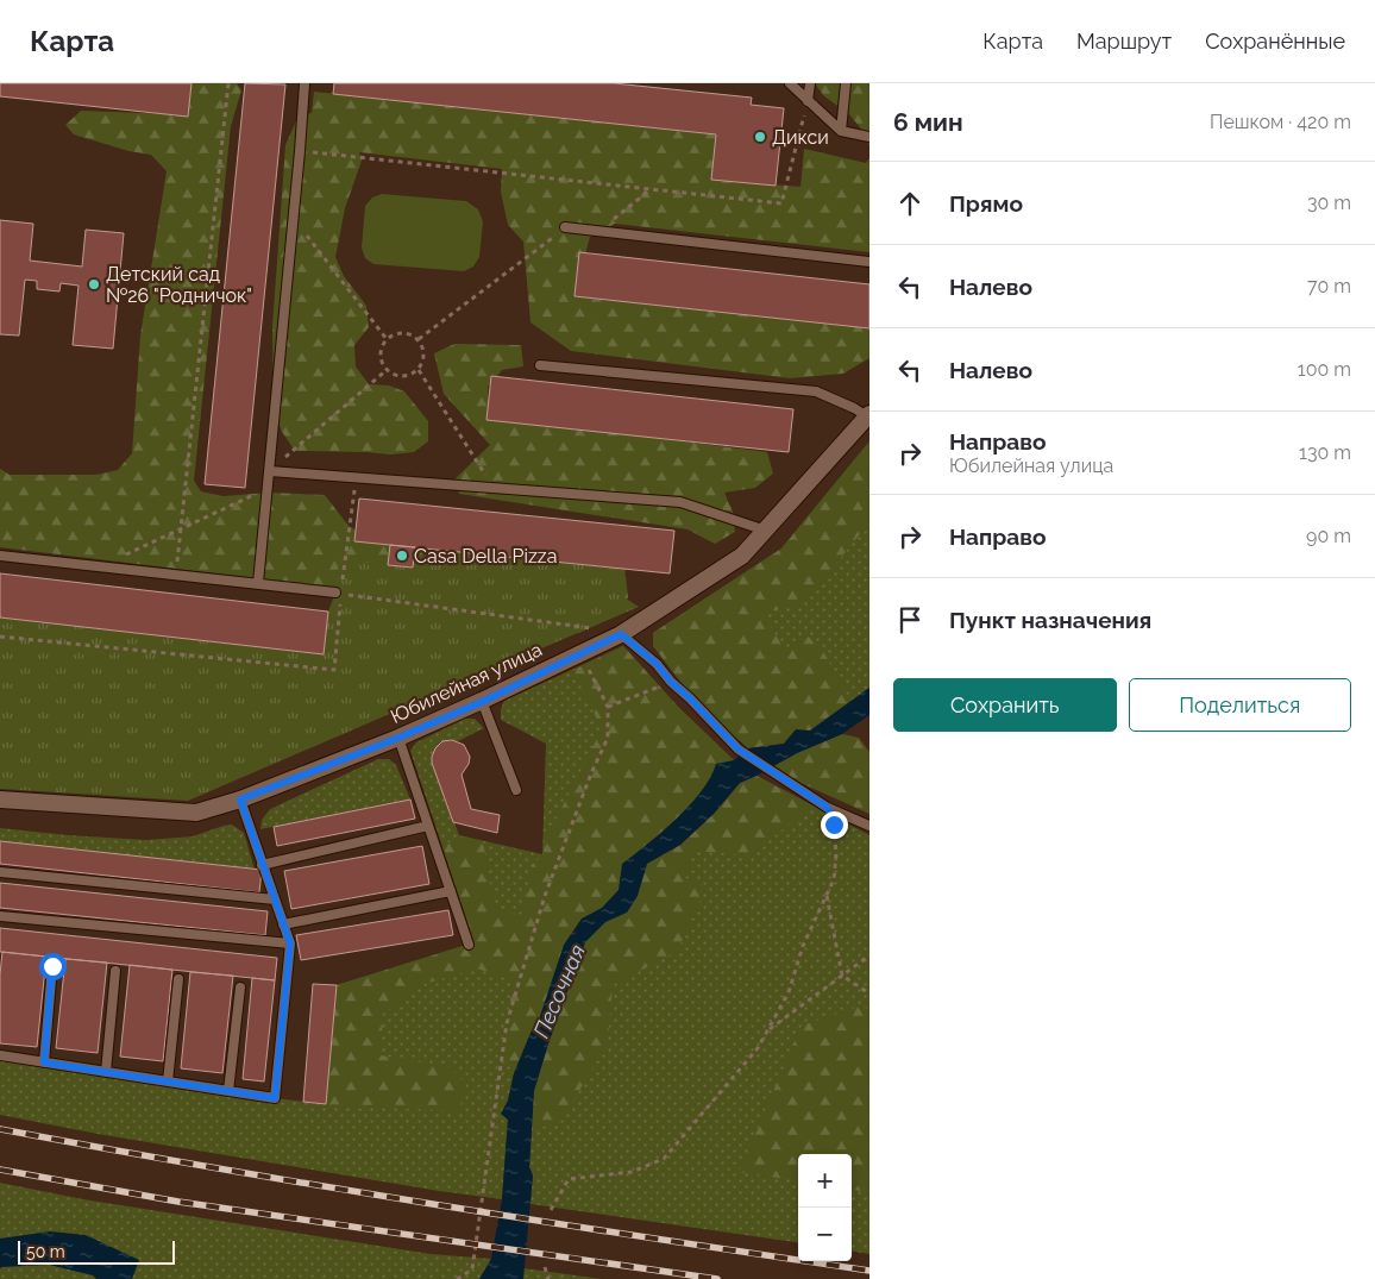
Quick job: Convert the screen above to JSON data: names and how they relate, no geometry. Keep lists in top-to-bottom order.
{
  "streets": {
    "street": ["Юбилейная улица"]
  },
  "water": ["Песочная"],
  "places": ["Дикси", "Детский сад №26 \"Родничок\"", "Casa Della Pizza"],
  "scale_bar": "50 m",
  "page": {
    "header": "Карта",
    "nav": ["Карта", "Маршрут", "Сохранённые"],
    "heading": ["6 мин", "Пешком · 420 m"],
    "list": [
      ["Прямо", "30 m"],
      ["Налево", "70 m"],
      ["Налево", "100 m"],
      ["Направо", "Юбилейная улица", "130 m"],
      ["Направо", "90 m"],
      "Пункт назначения"
    ],
    "buttons": ["Сохранить", "Поделиться"],
    "map_buttons": ["+", "−"],
    "scale": "50 m"
  }
}
